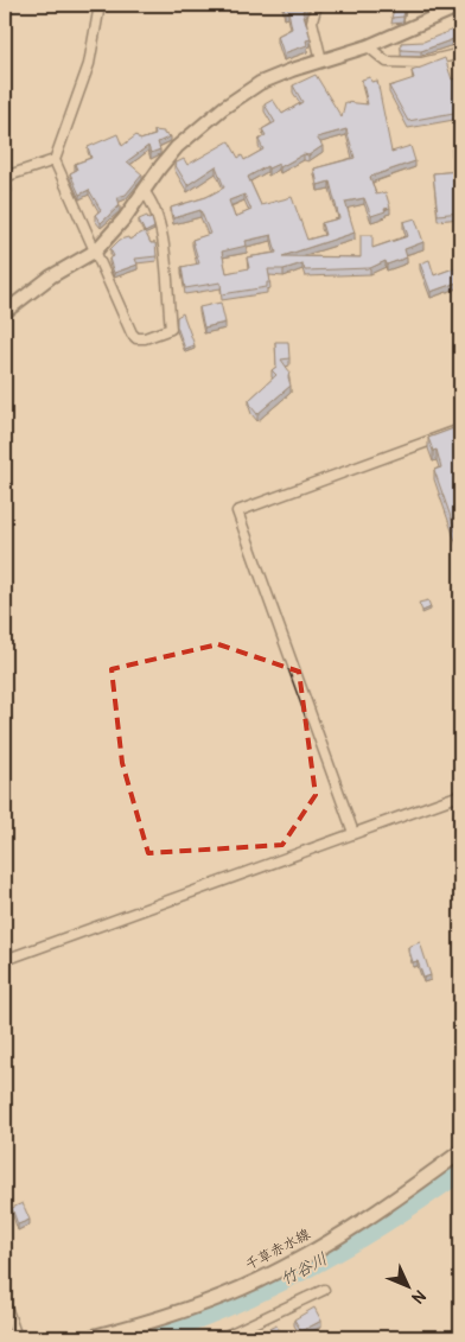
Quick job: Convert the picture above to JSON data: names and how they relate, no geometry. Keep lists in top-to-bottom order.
{
  "streets": {
    "main road": ["千草赤水線"]
  },
  "water": ["竹谷川"],
  "north": "bottom right"
}
